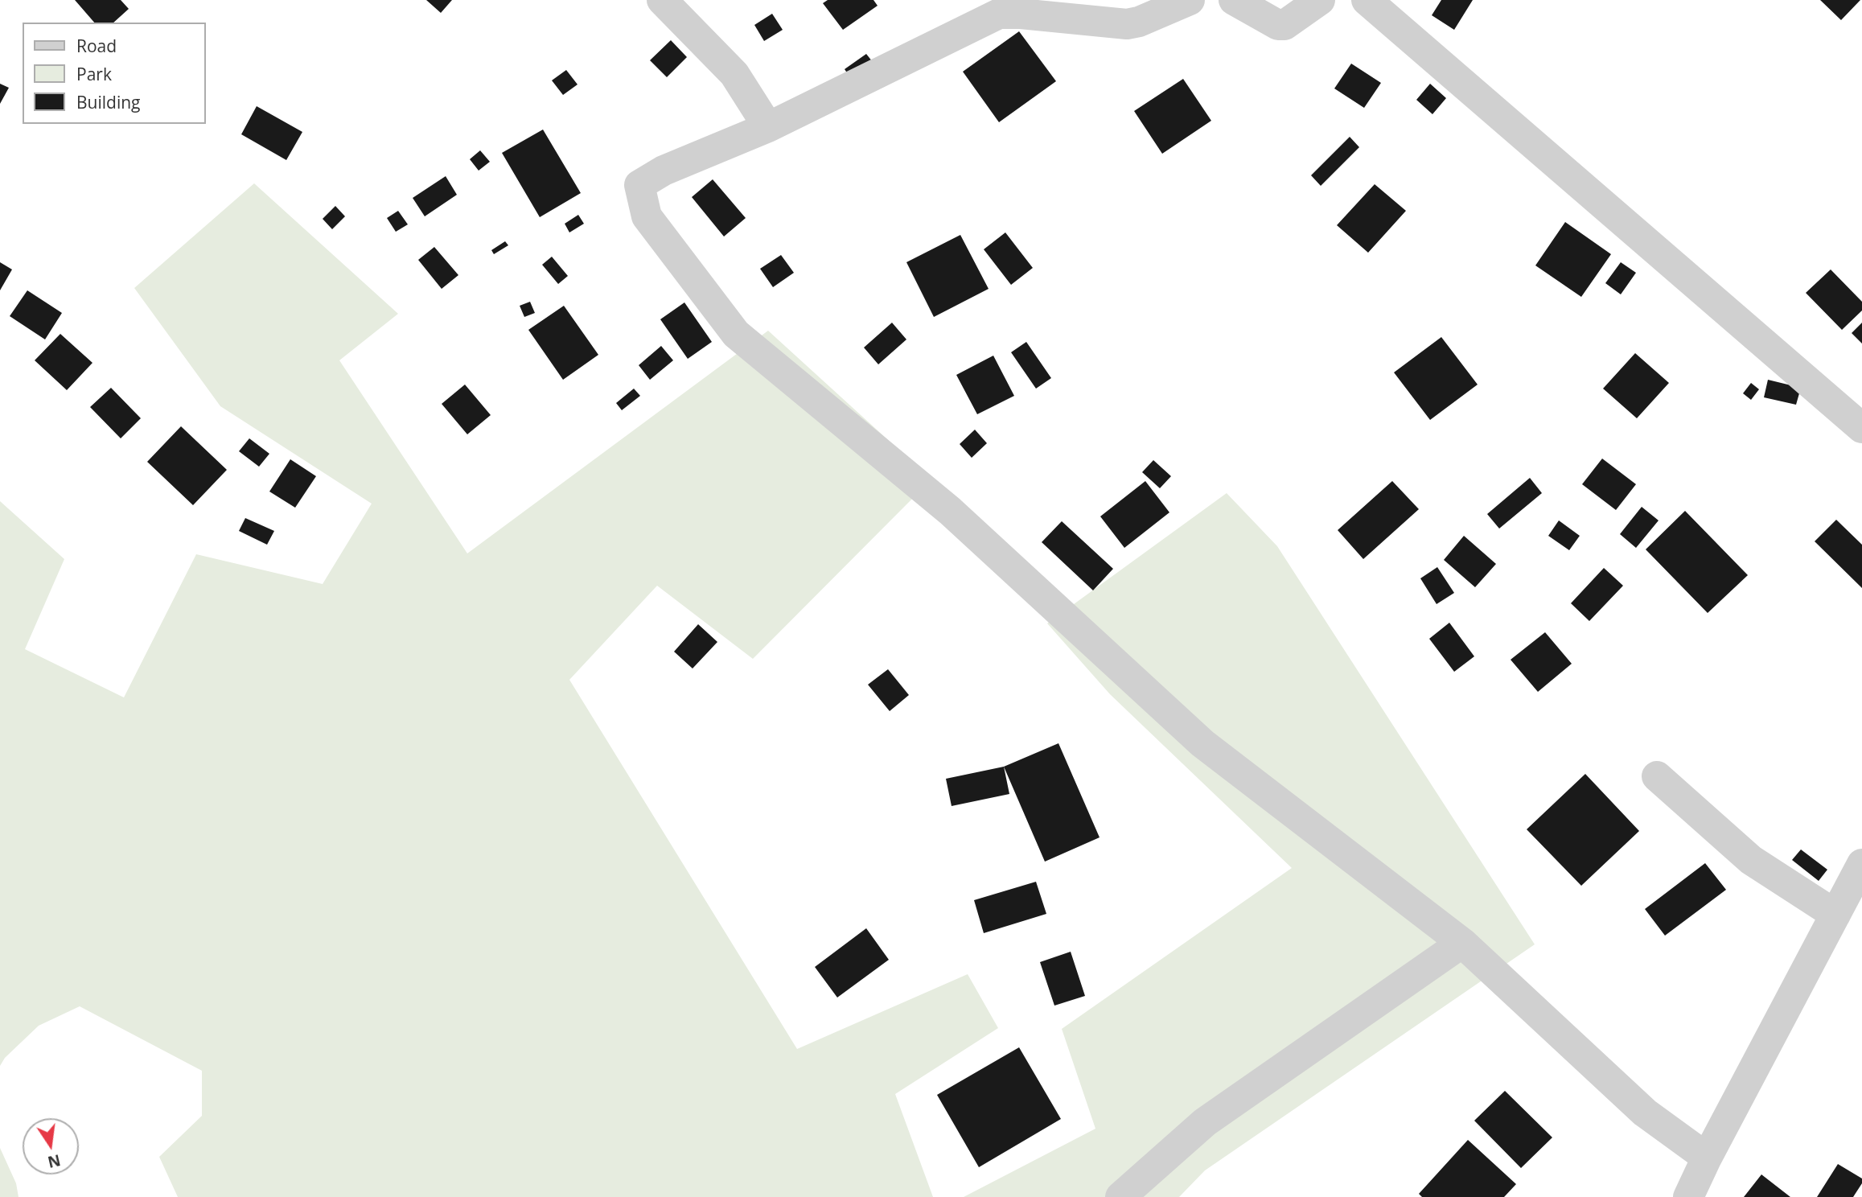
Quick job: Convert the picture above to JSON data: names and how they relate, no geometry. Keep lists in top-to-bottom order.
{
  "legend": ["Road", "Park", "Building"],
  "north": "bottom"
}
